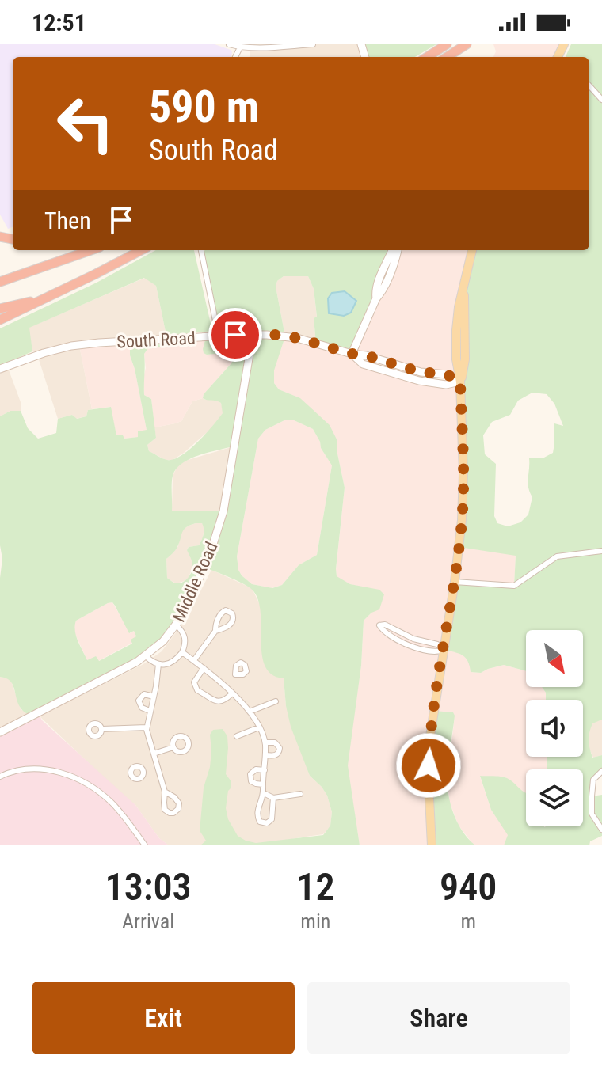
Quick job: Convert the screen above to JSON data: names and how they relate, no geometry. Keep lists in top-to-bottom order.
{
  "streets": {
    "main road": ["South Road", "Middle Road"]
  },
  "crossings": [
    ["South Road", "Middle Road"]
  ],
  "north": "bottom right",
  "page": {
    "status": "12:51",
    "turn": ["590 m", "South Road"],
    "then": "Then",
    "eta": [
      "13:03",
      "Arrival",
      "12",
      "min",
      "940",
      "m"
    ],
    "buttons": ["Exit", "Share"]
  }
}
